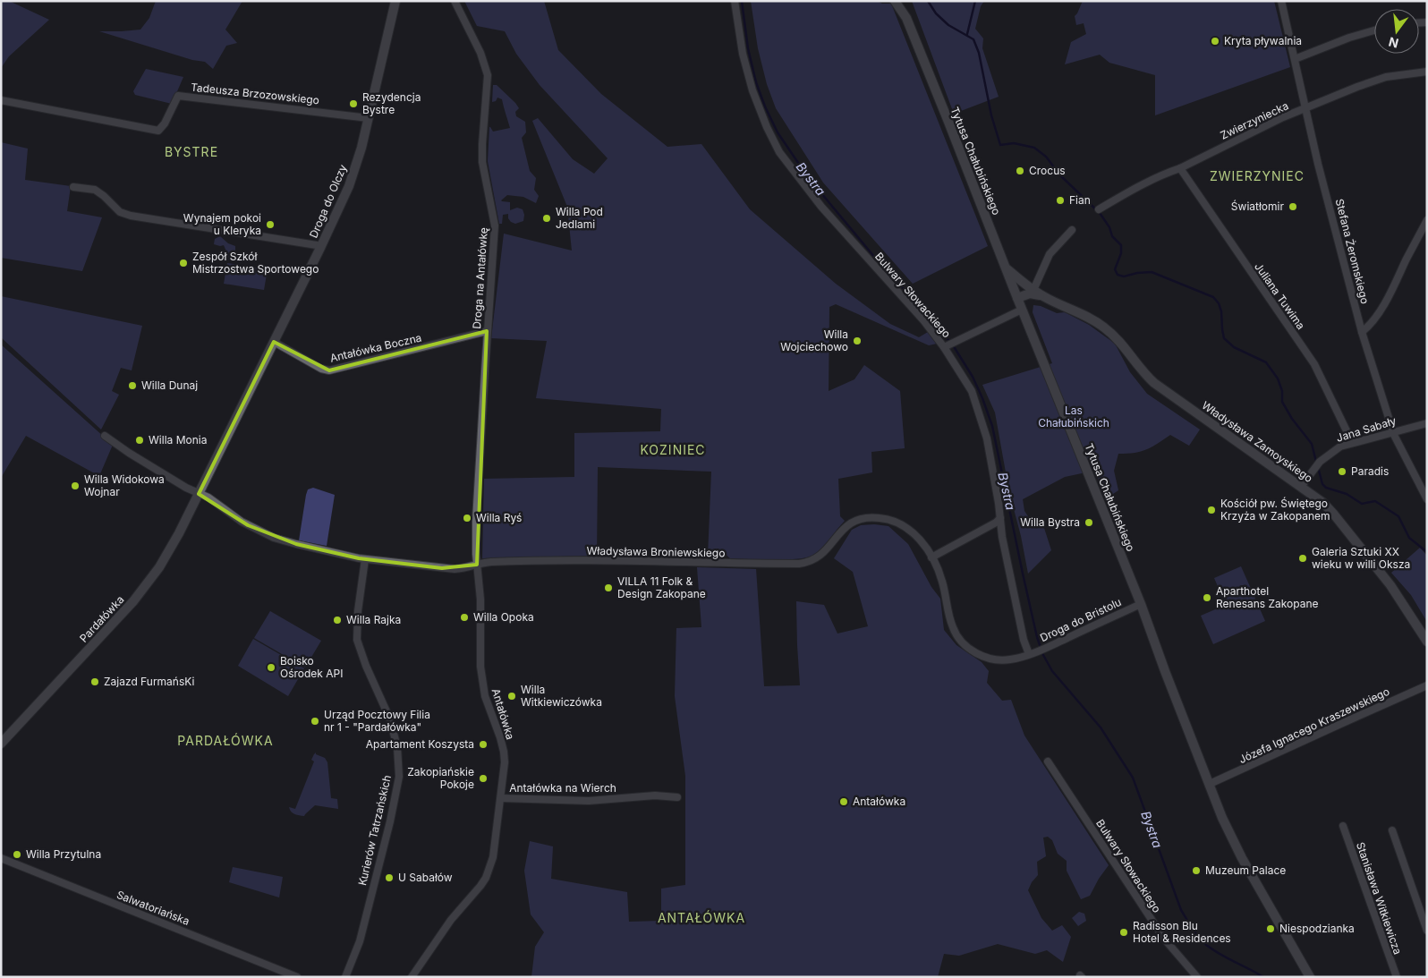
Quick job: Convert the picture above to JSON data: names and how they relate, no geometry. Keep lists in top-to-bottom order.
{
  "streets": {
    "street": [
      "Tadeusza Brzozowskiego",
      "Zwierzyniecka",
      "Tytusa Chałubińskiego",
      "Droga do Olczy",
      "Stefana Żeromskiego",
      "Droga na Antałówkę",
      "Bulwary Słowackiego",
      "Juliana Tuwima",
      "Antałówka Boczna",
      "Jana Sabały",
      "Władysława Zamoyskiego",
      "Władysława Broniewskiego",
      "Pardałówka",
      "Droga do Bristolu",
      "Antałówka",
      "Józefa Ignacego Kraszewskiego",
      "Antałówka na Wierch",
      "Kurierów Tatrzańskich",
      "Stanisława Witkiewicza",
      "Salwatoriańska"
    ]
  },
  "crossings": [
    ["Tadeusza Brzozowskiego", "Droga do Olczy"],
    ["Zwierzyniecka", "Stefana Żeromskiego"],
    ["Zwierzyniecka", "Juliana Tuwima"],
    ["Tytusa Chałubińskiego", "Władysława Zamoyskiego"],
    ["Tytusa Chałubińskiego", "Droga do Bristolu"],
    ["Tytusa Chałubińskiego", "Józefa Ignacego Kraszewskiego"],
    ["Droga do Olczy", "Antałówka Boczna"],
    ["Droga do Olczy", "Władysława Broniewskiego"],
    ["Droga do Olczy", "Pardałówka"],
    ["Stefana Żeromskiego", "Jana Sabały"],
    ["Droga na Antałówkę", "Antałówka Boczna"],
    ["Droga na Antałówkę", "Władysława Broniewskiego"],
    ["Droga na Antałówkę", "Antałówka"],
    ["Bulwary Słowackiego", "Władysława Broniewskiego"],
    ["Bulwary Słowackiego", "Droga do Bristolu"],
    ["Juliana Tuwima", "Jana Sabały"],
    ["Jana Sabały", "Władysława Zamoyskiego"],
    ["Władysława Broniewskiego", "Pardałówka"],
    ["Władysława Broniewskiego", "Droga do Bristolu"],
    ["Władysława Broniewskiego", "Antałówka"],
    ["Władysława Broniewskiego", "Kurierów Tatrzańskich"],
    ["Antałówka", "Antałówka na Wierch"]
  ],
  "districts": [
    "BYSTRE",
    "ZWIERZYNIEC",
    "KOZINIEC",
    "PARDAŁÓWKA",
    "ANTAŁÓWKA"
  ],
  "water": ["Bystra"],
  "parks": ["Las Chałubińskich"],
  "places": [
    "Kryta pływalnia",
    "Rezydencja Bystre",
    "Crocus",
    "Fian",
    "Światłomir",
    "Willa Pod Jedlami",
    "Wynajem pokoi u Kleryka",
    "Zespół Szkół Mistrzostwa Sportowego",
    "Willa Wojciechowo",
    "Willa Dunaj",
    "Willa Monia",
    "Paradis",
    "Willa Widokowa Wojnar",
    "Kościół pw. Świętego Krzyża w Zakopanem",
    "Willa Ryś",
    "Willa Bystra",
    "Galeria Sztuki XX wieku w willi Oksza",
    "VILLA 11 Folk & Design Zakopane",
    "Aparthotel Renesans Zakopane",
    "Willa Opoka",
    "Willa Rajka",
    "Boisko Ośrodek API",
    "Zajazd FurmańsKi",
    "Willa Witkiewiczówka",
    "Urząd Pocztowy Filia nr 1 - \"Pardałówka\"",
    "Apartament Koszysta",
    "Zakopiańskie Pokoje",
    "Antałówka",
    "Willa Przytulna",
    "Muzeum Palace",
    "U Sabałów",
    "Niespodzianka",
    "Radisson Blu Hotel & Residences"
  ],
  "north": "bottom"
}
